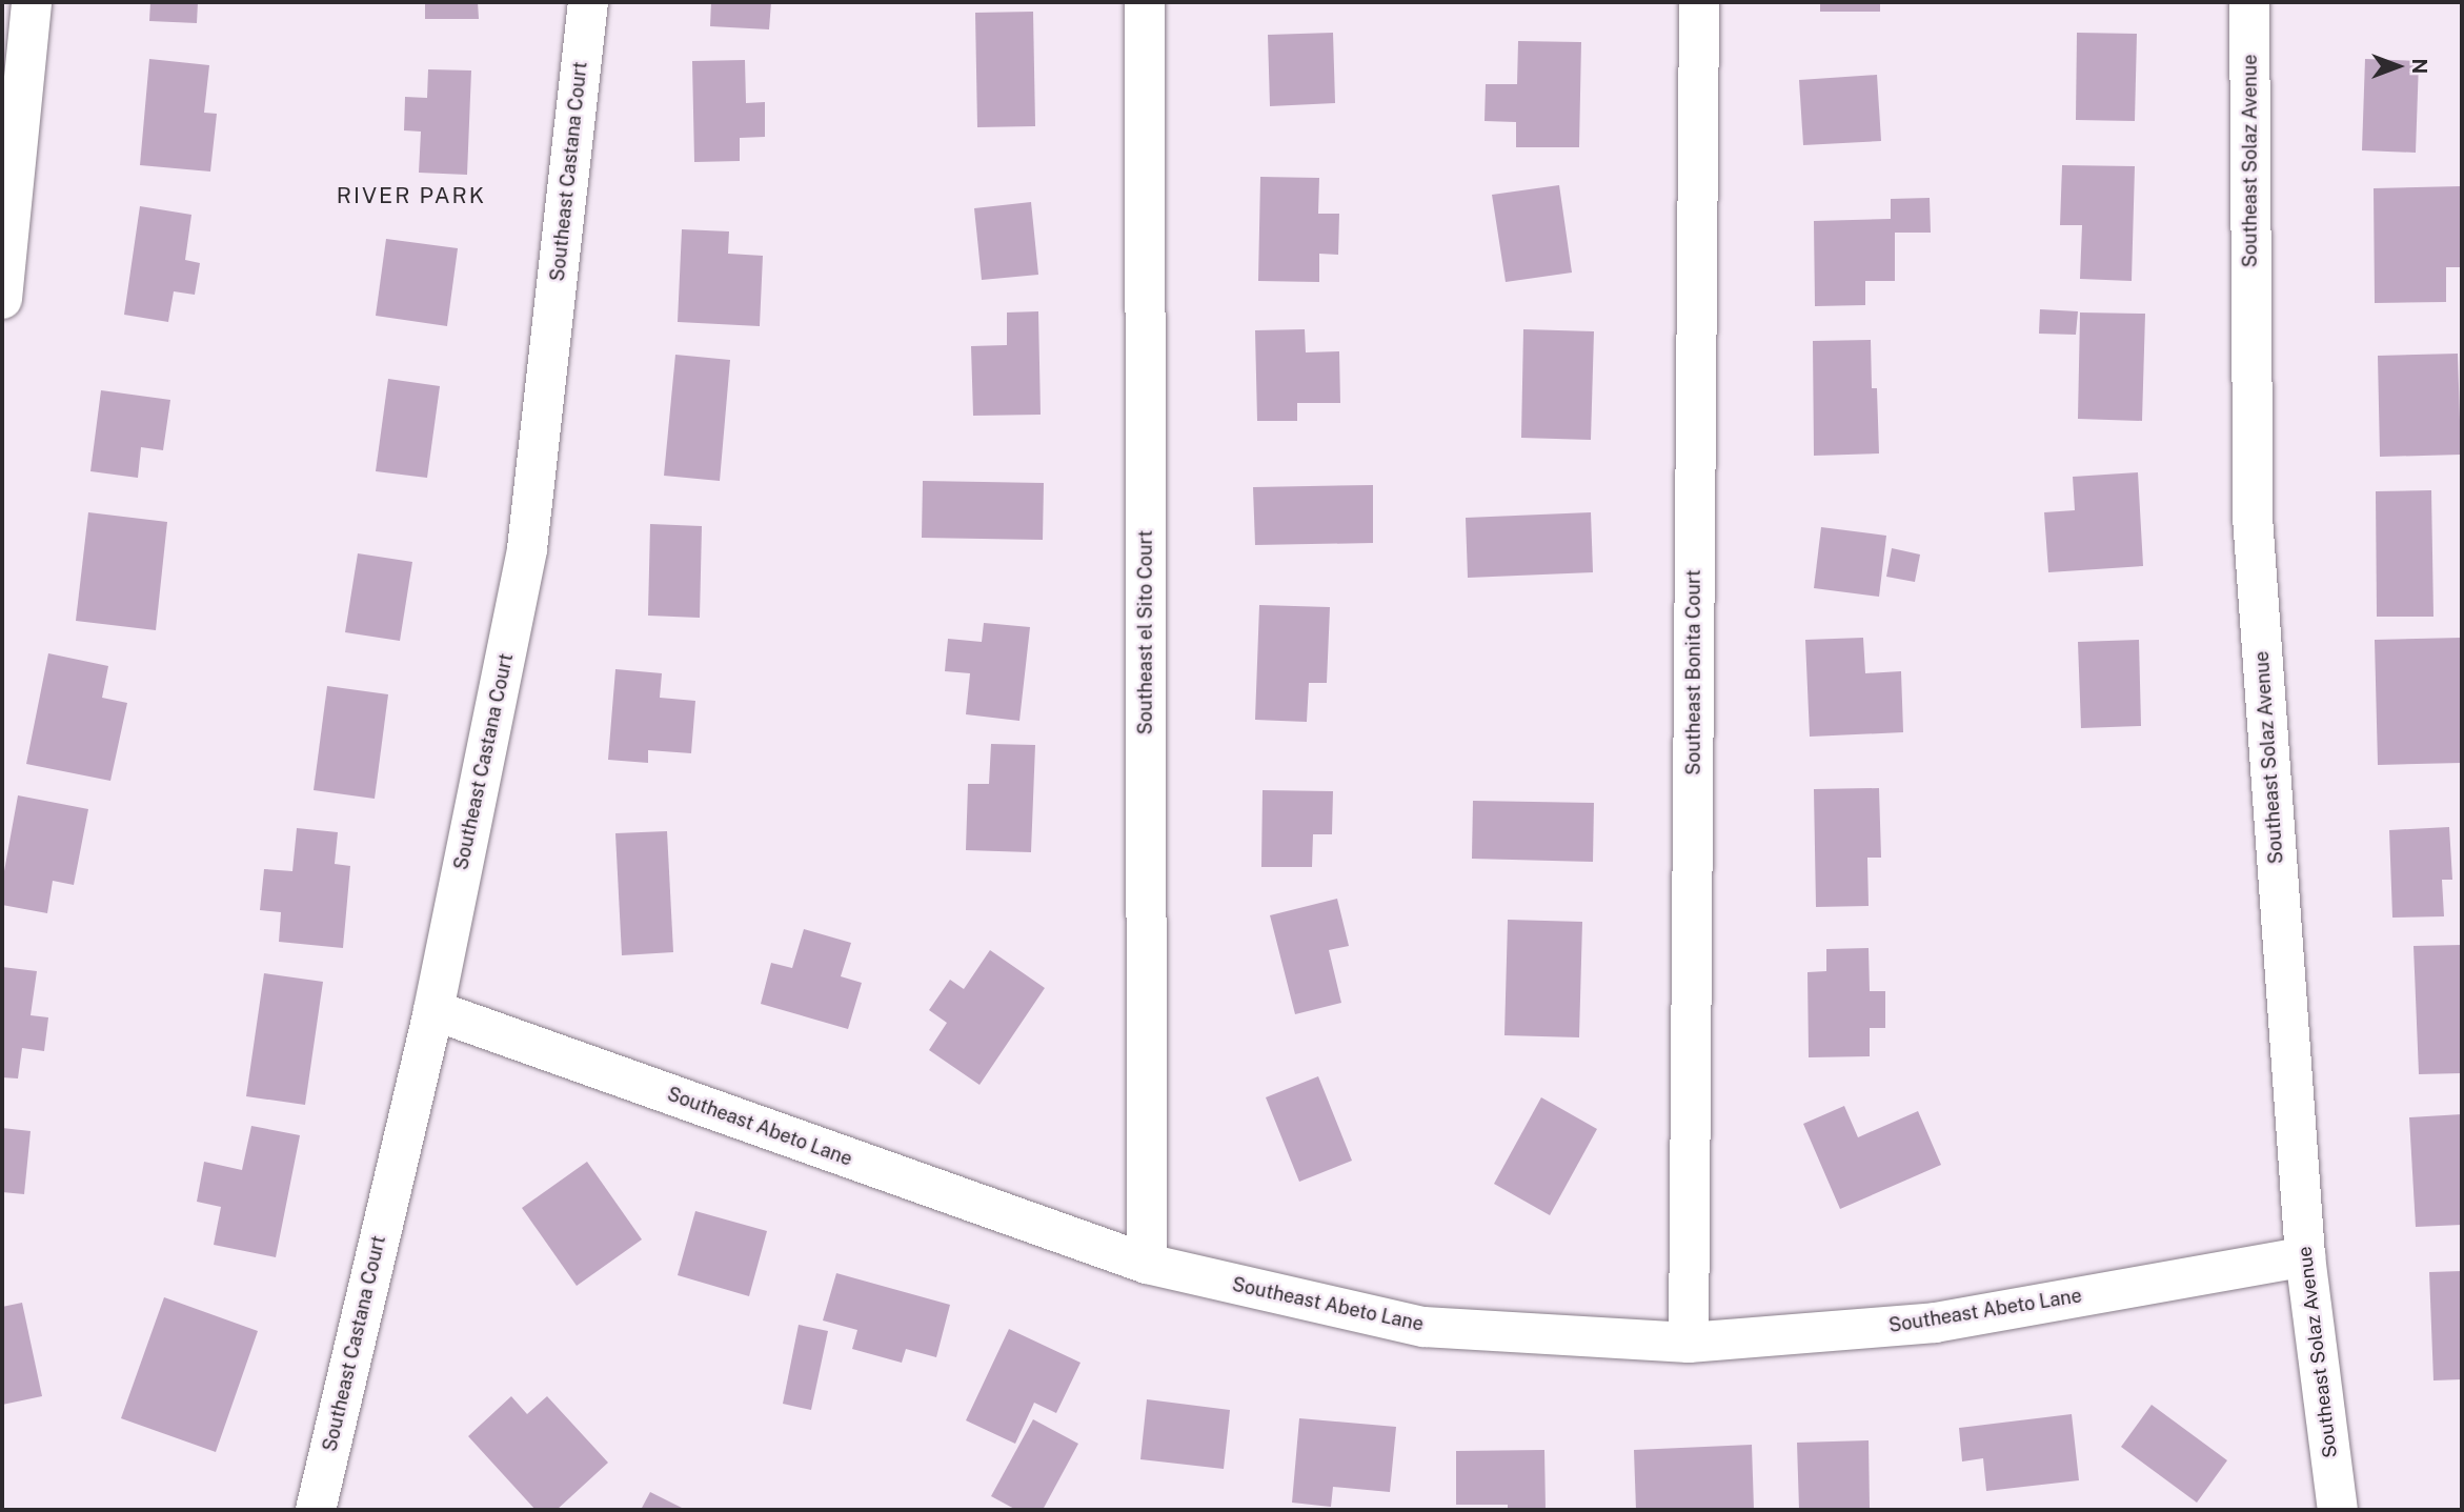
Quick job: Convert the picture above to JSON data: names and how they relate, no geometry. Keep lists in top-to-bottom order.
{
  "streets": {
    "street": [
      "Southeast Solaz Avenue",
      "Southeast Castana Court",
      "Southeast el Sito Court",
      "Southeast Bonita Court",
      "Southeast Abeto Lane"
    ]
  },
  "crossings": [
    ["Southeast Solaz Avenue", "Southeast Abeto Lane"],
    ["Southeast Castana Court", "Southeast Abeto Lane"],
    ["Southeast el Sito Court", "Southeast Abeto Lane"],
    ["Southeast Bonita Court", "Southeast Abeto Lane"]
  ],
  "districts": ["RIVER PARK"],
  "north": "right"
}
